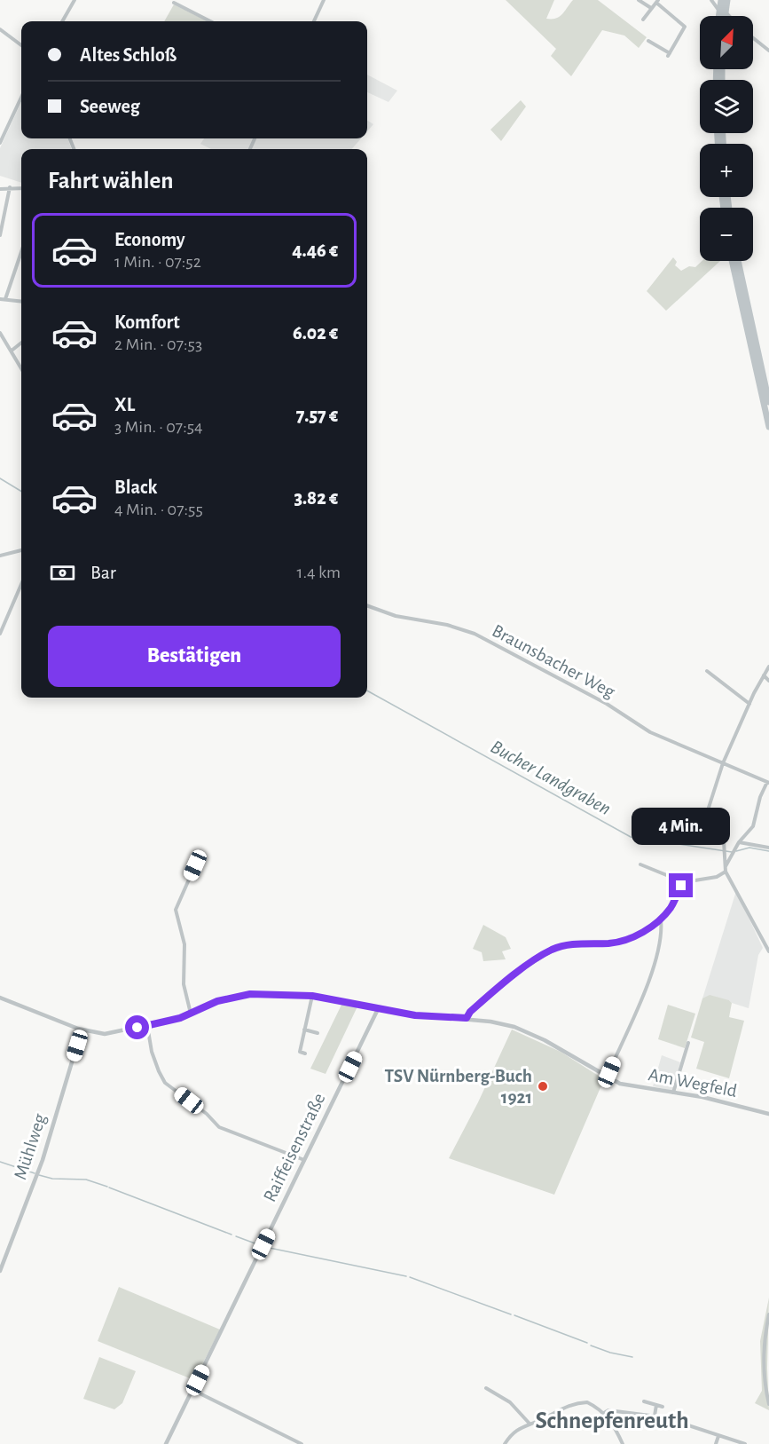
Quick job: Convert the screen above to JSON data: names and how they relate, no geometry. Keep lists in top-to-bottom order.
{
  "streets": {
    "street": [
      "Braunsbacher Weg",
      "Am Wegfeld",
      "Mühlweg",
      "Raiffeisenstraße"
    ]
  },
  "crossings": [
    ["Am Wegfeld", "Mühlweg"],
    ["Am Wegfeld", "Raiffeisenstraße"]
  ],
  "districts": ["Schnepfenreuth"],
  "water": ["Bucher Landgraben"],
  "places": ["TSV Nürnberg-Buch 1921"],
  "north": "top right",
  "page": {
    "map_buttons": ["+", "−"],
    "banner": ["Altes Schloß", "Seeweg"],
    "heading": "Fahrt wählen",
    "list": [
      {
        "name": "Economy",
        "note": "1 Min. · 07:52",
        "value": "4.46 €"
      },
      {
        "name": "Komfort",
        "note": "2 Min. · 07:53",
        "value": "6.02 €"
      },
      {
        "name": "XL",
        "note": "3 Min. · 07:54",
        "value": "7.57 €"
      },
      {
        "name": "Black",
        "note": "4 Min. · 07:55",
        "value": "3.82 €"
      }
    ],
    "pay": ["Bar", "1.4 km"],
    "buttons": "Bestätigen",
    "bubble": "4 Min."
  }
}
